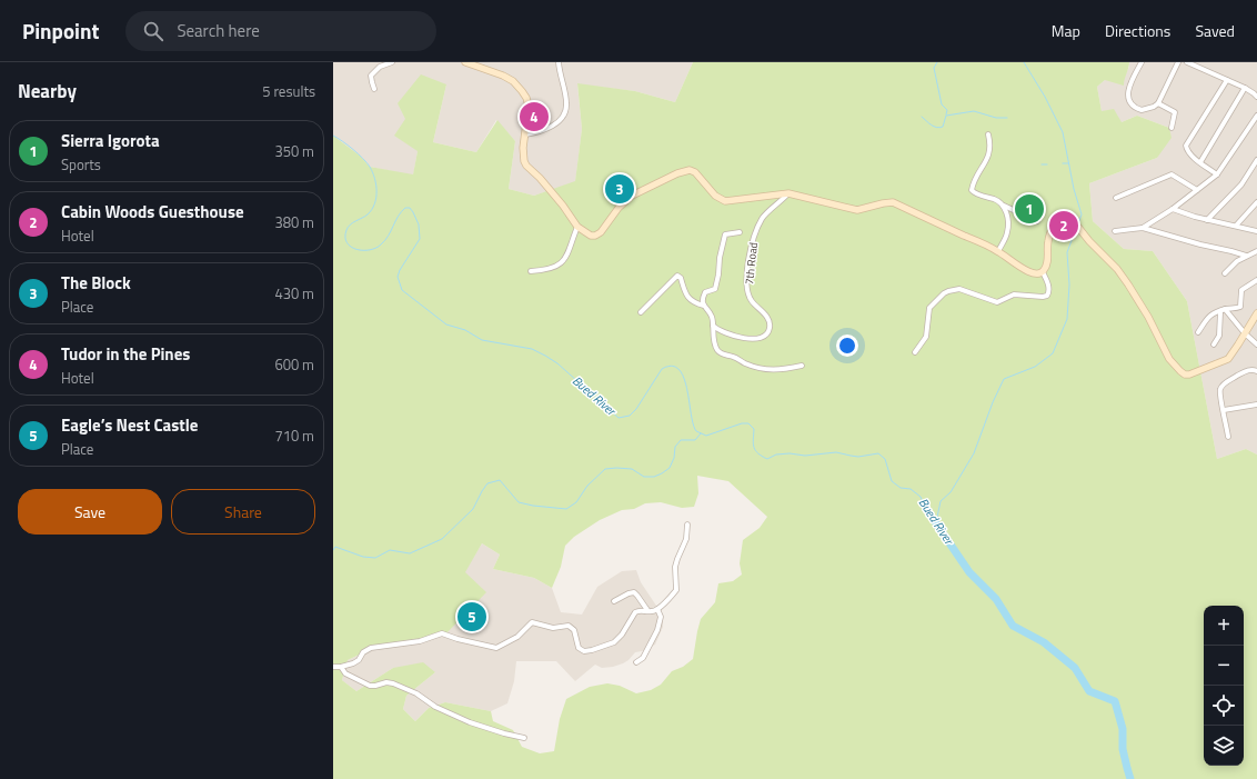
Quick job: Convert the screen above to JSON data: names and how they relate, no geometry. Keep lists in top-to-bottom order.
{
  "streets": {
    "street": ["7th Road"]
  },
  "water": ["Bued River"],
  "page": {
    "header": "Pinpoint",
    "search": "Search here",
    "nav": ["Map", "Directions", "Saved"],
    "heading": ["Nearby", "5 results"],
    "pins": [
      "4",
      "3",
      "1",
      "2",
      "5"
    ],
    "list": [
      {
        "mark": "1",
        "name": "Sierra Igorota",
        "note": "Sports",
        "value": "350 m"
      },
      {
        "mark": "2",
        "name": "Cabin Woods Guesthouse",
        "note": "Hotel",
        "value": "380 m"
      },
      {
        "mark": "3",
        "name": "The Block",
        "note": "Place",
        "value": "430 m"
      },
      {
        "mark": "4",
        "name": "Tudor in the Pines",
        "note": "Hotel",
        "value": "600 m"
      },
      {
        "mark": "5",
        "name": "Eagle’s Nest Castle",
        "note": "Place",
        "value": "710 m"
      }
    ],
    "buttons": ["Save", "Share"],
    "map_buttons": ["+", "−"]
  }
}
